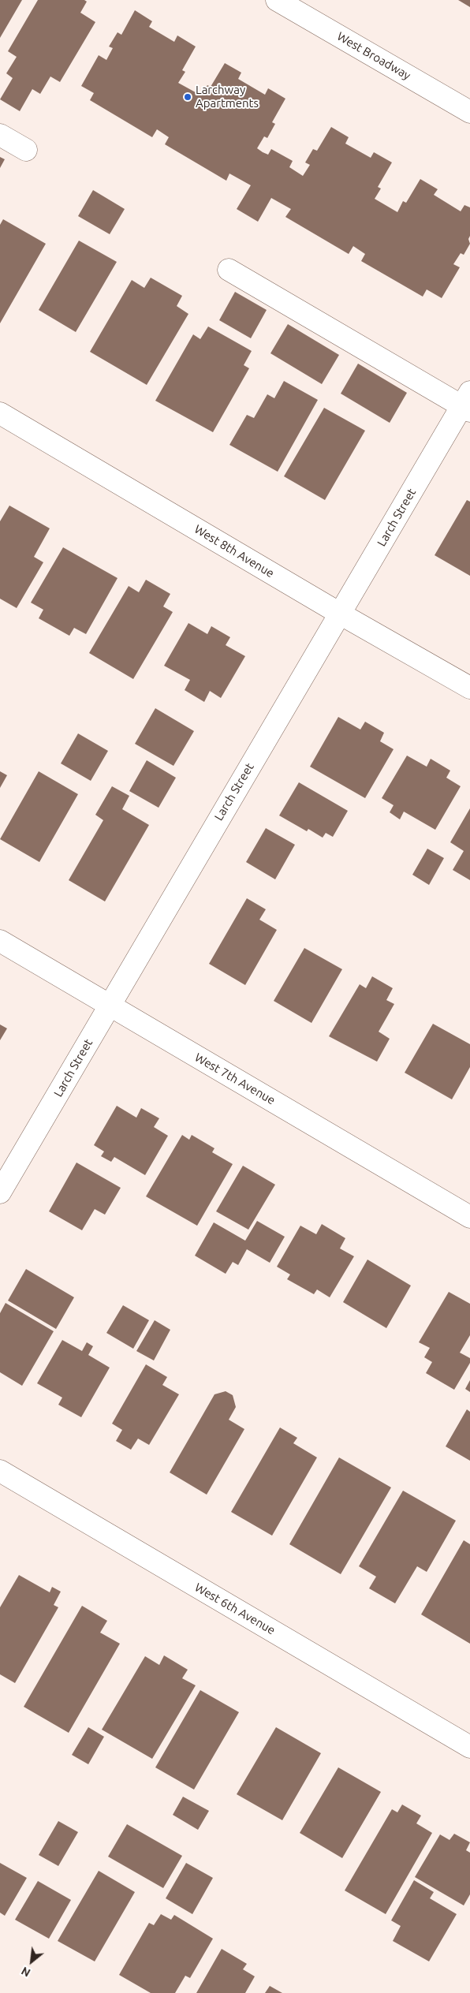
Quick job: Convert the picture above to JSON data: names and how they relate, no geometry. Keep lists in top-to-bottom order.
{
  "streets": {
    "street": [
      "West Broadway",
      "Larch Street",
      "West 8th Avenue",
      "West 7th Avenue",
      "West 6th Avenue"
    ]
  },
  "crossings": [
    ["Larch Street", "West 8th Avenue"],
    ["Larch Street", "West 7th Avenue"]
  ],
  "places": ["Larchway Apartments"],
  "north": "bottom left"
}
